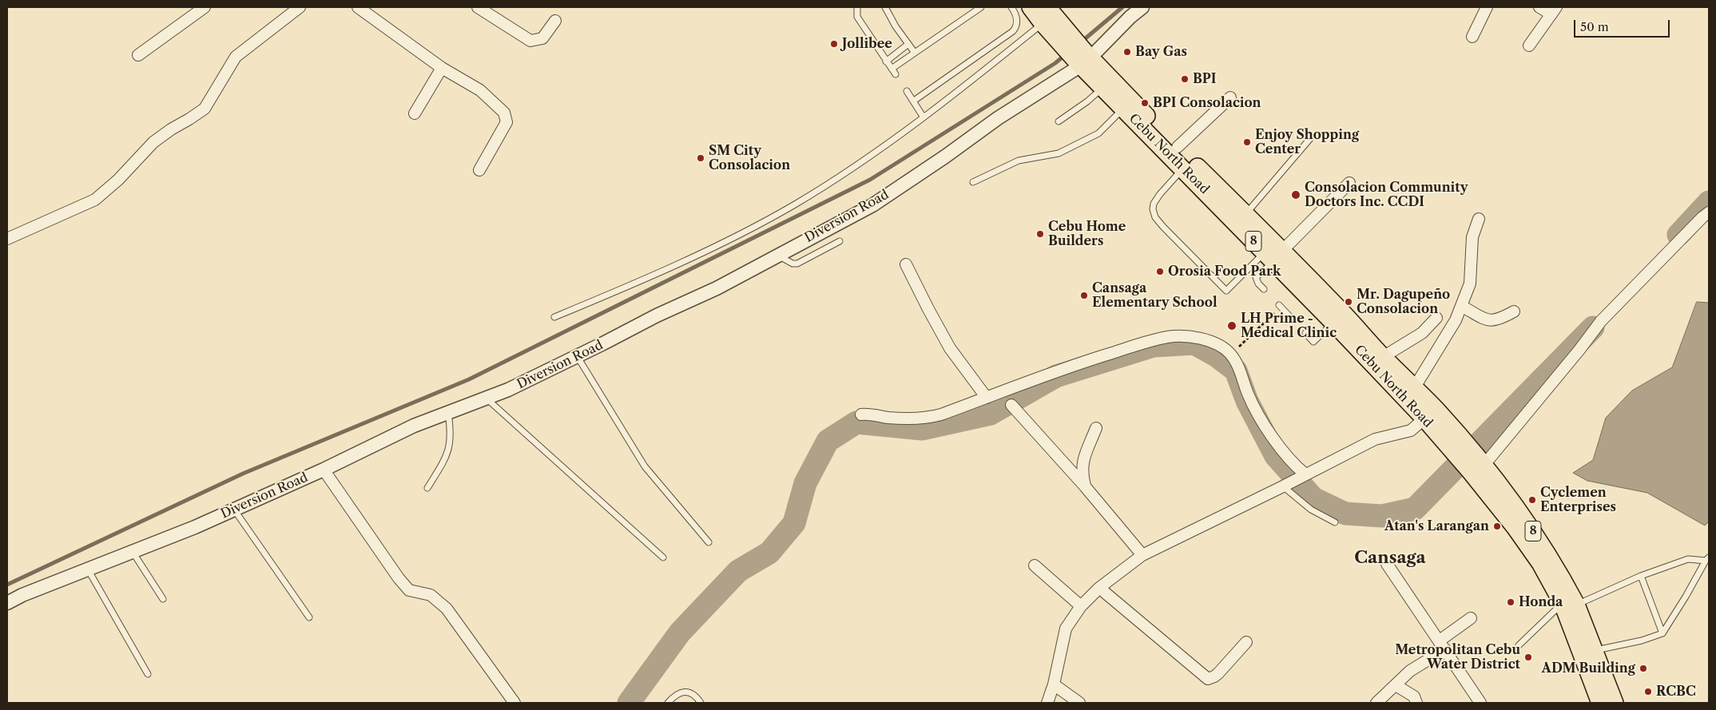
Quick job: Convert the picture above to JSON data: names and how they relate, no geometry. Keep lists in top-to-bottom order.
{
  "streets": {
    "main road": ["Cebu North Road", "8"],
    "street": ["Diversion Road"]
  },
  "crossings": [
    ["Cebu North Road", "Diversion Road"]
  ],
  "districts": ["Cansaga"],
  "places": [
    "Jollibee",
    "Bay Gas",
    "BPI",
    "BPI Consolacion",
    "Enjoy Shopping Center",
    "SM City Consolacion",
    "Consolacion Community Doctors Inc. CCDI",
    "Cebu Home Builders",
    "Orosia Food Park",
    "Cansaga Elementary School",
    "Mr. Dagupeño Consolacion",
    "LH Prime - Medical Clinic",
    "Cyclemen Enterprises",
    "Atan's Larangan",
    "Honda",
    "Metropolitan Cebu Water District",
    "ADM Building",
    "RCBC"
  ],
  "scale_bar": "50 m"
}
